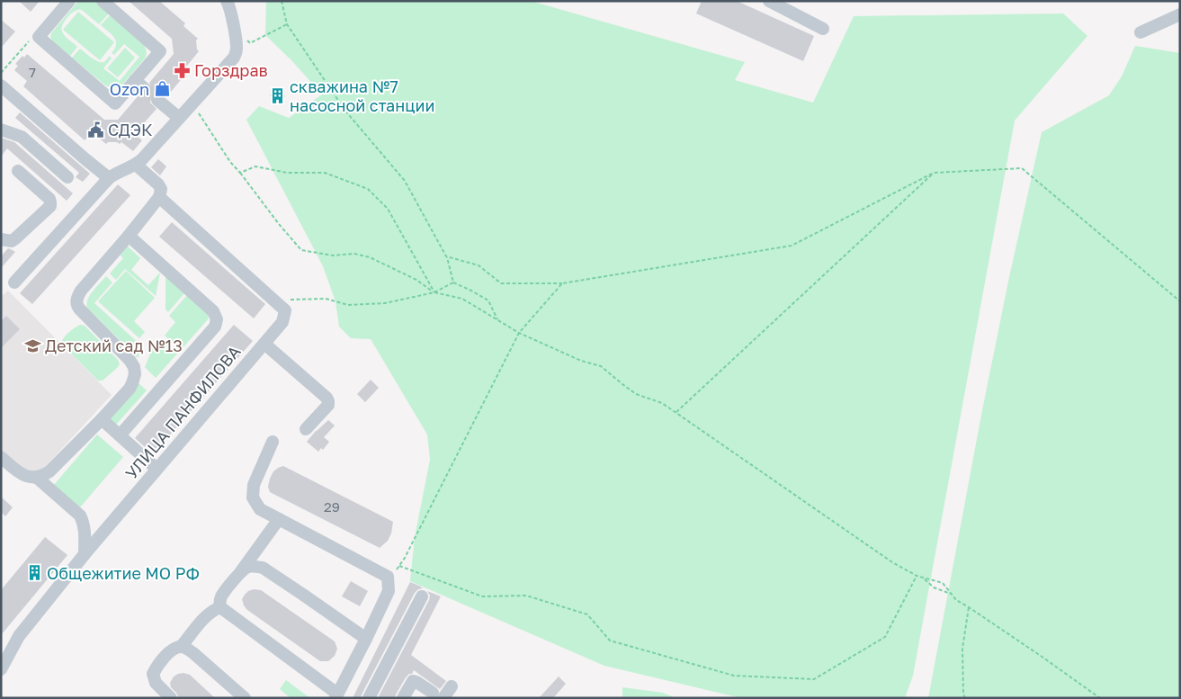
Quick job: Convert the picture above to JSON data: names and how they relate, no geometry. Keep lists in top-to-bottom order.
{
  "streets": {
    "street": ["УЛИЦА ПАНФИЛОВА"]
  },
  "places": {
    "pharmacy": ["Горздрав"],
    "shop": ["Ozon"],
    "building": ["скважина №7 насосной станции", "Общежитие МО РФ"],
    "public building": ["СДЭК"],
    "school or university": ["Детский сад №13"]
  },
  "house_numbers": ["7", "29"]
}
